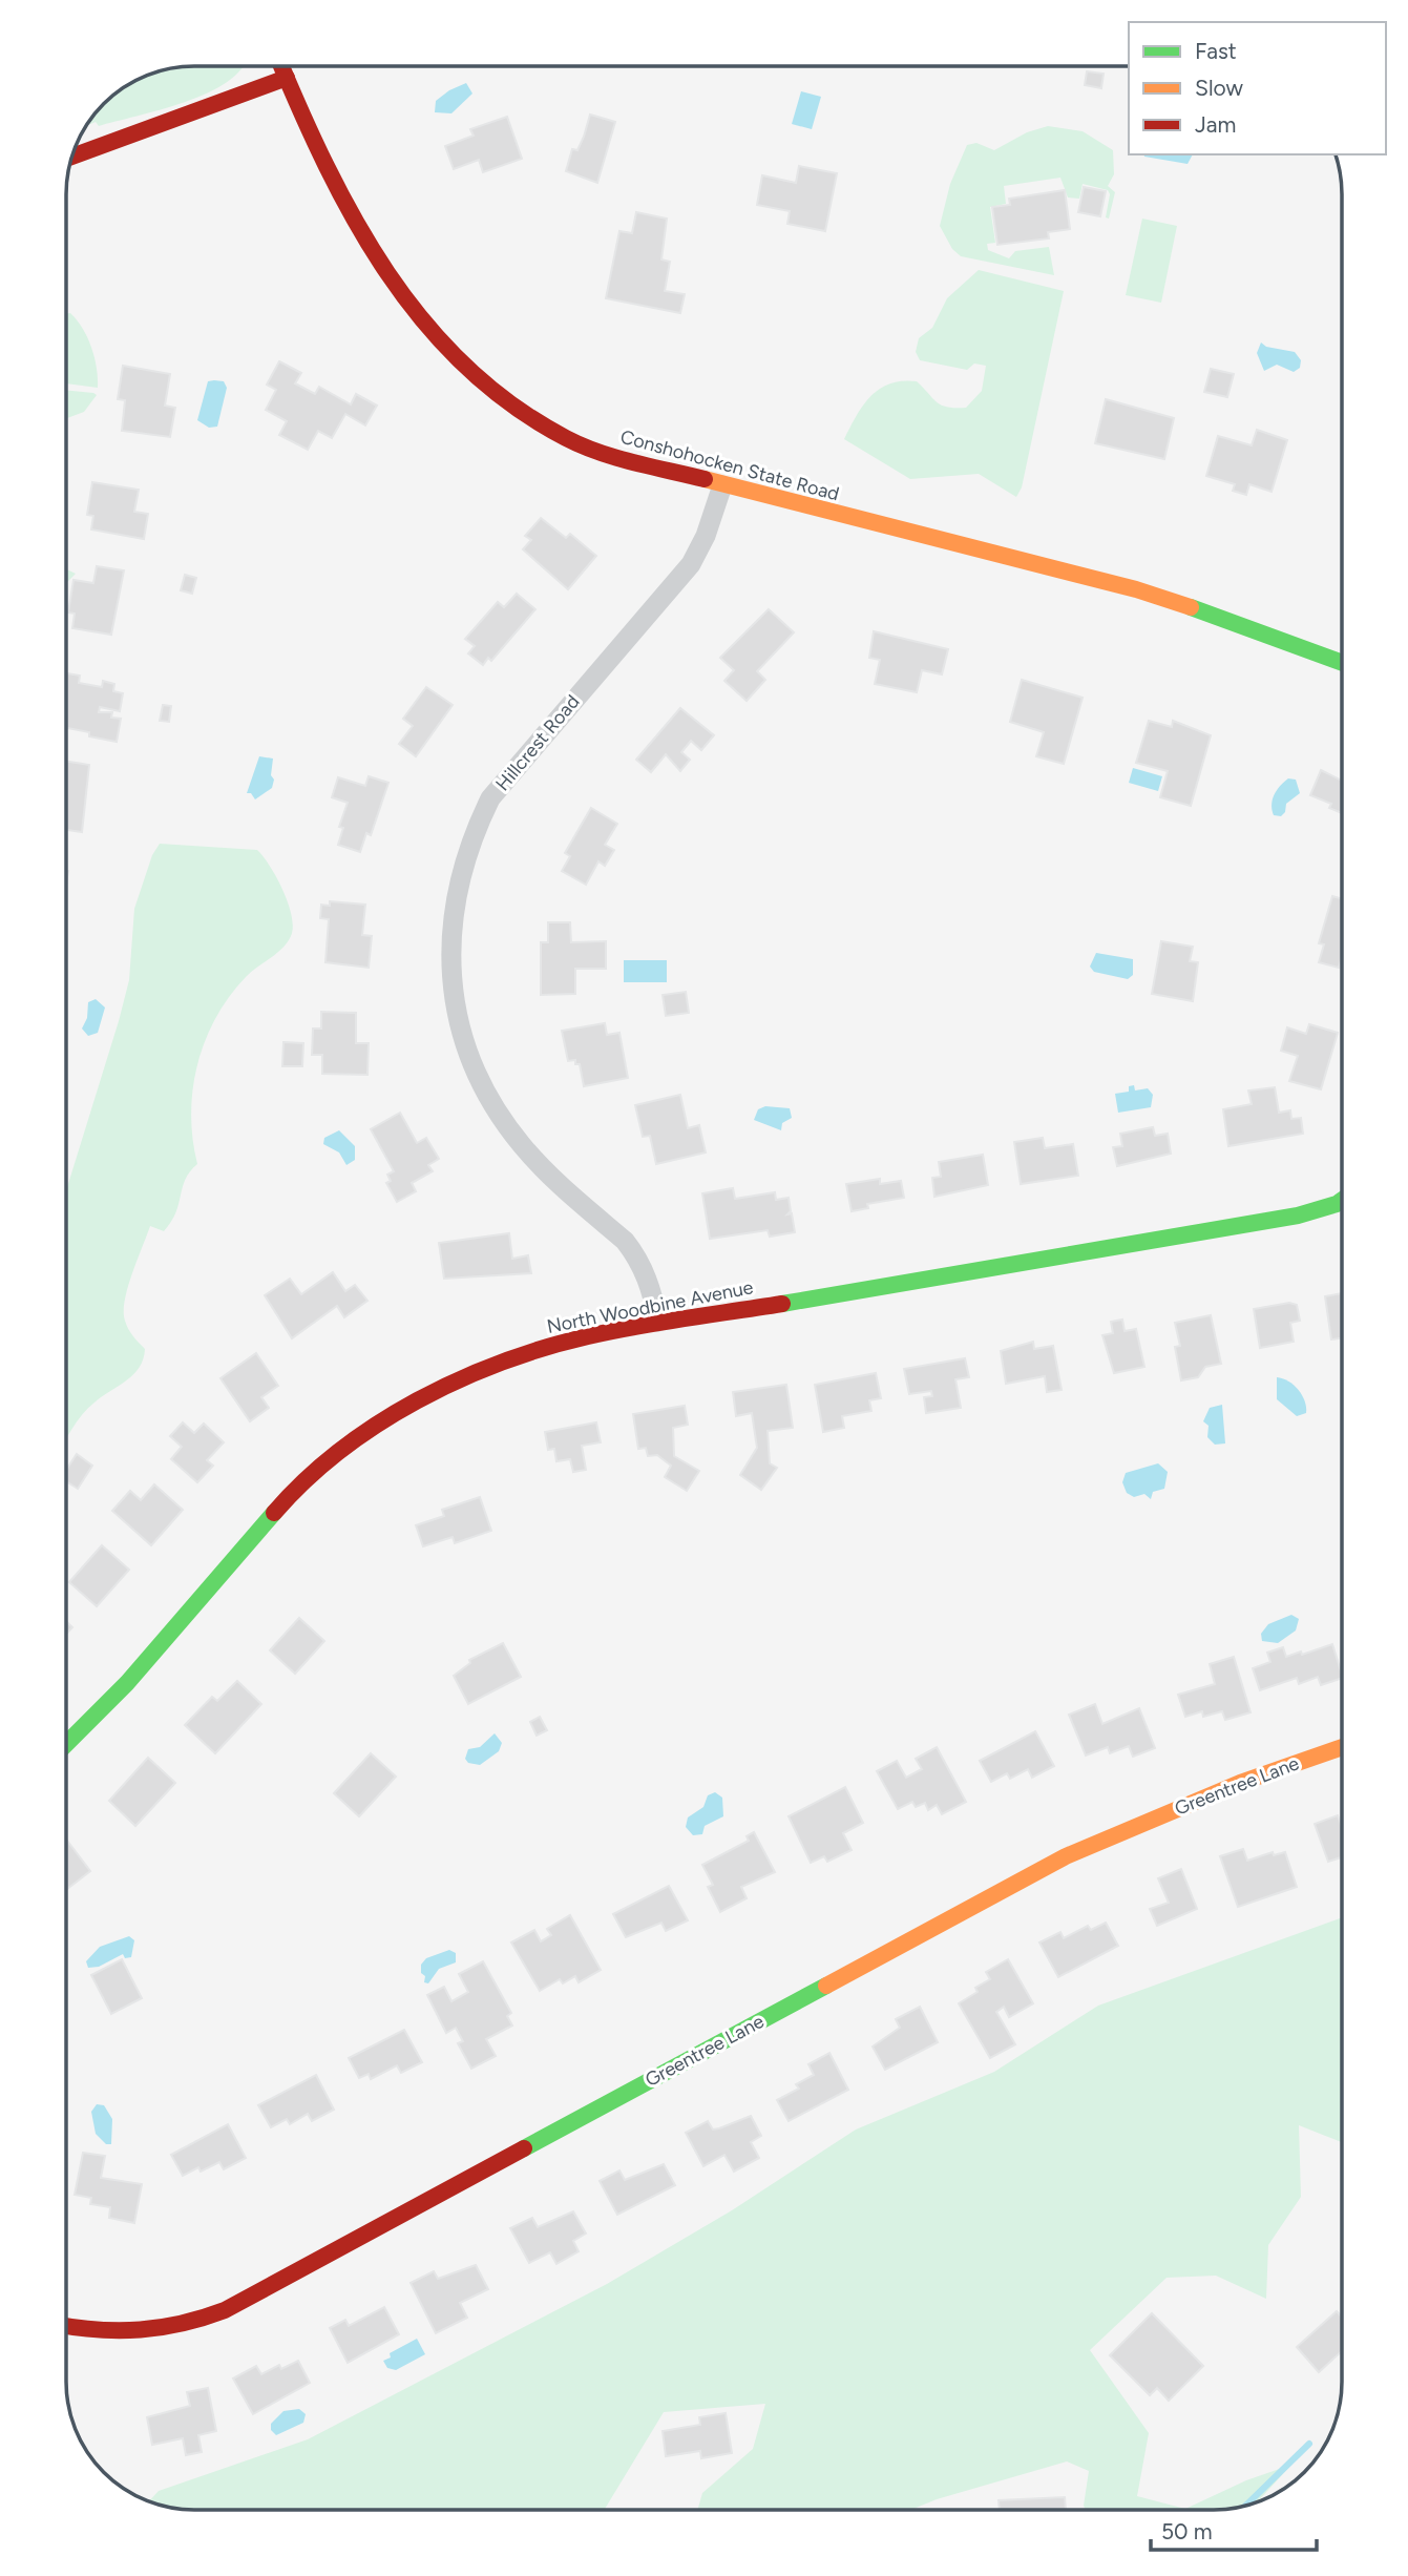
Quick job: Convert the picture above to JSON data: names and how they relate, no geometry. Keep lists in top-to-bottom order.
{
  "streets": {
    "street": [
      "Conshohocken State Road",
      "Hillcrest Road",
      "North Woodbine Avenue",
      "Greentree Lane"
    ]
  },
  "crossings": [
    ["Conshohocken State Road", "Hillcrest Road"],
    ["Hillcrest Road", "North Woodbine Avenue"]
  ],
  "legend": ["Fast", "Slow", "Jam"],
  "scale_bar": "50 m"
}
